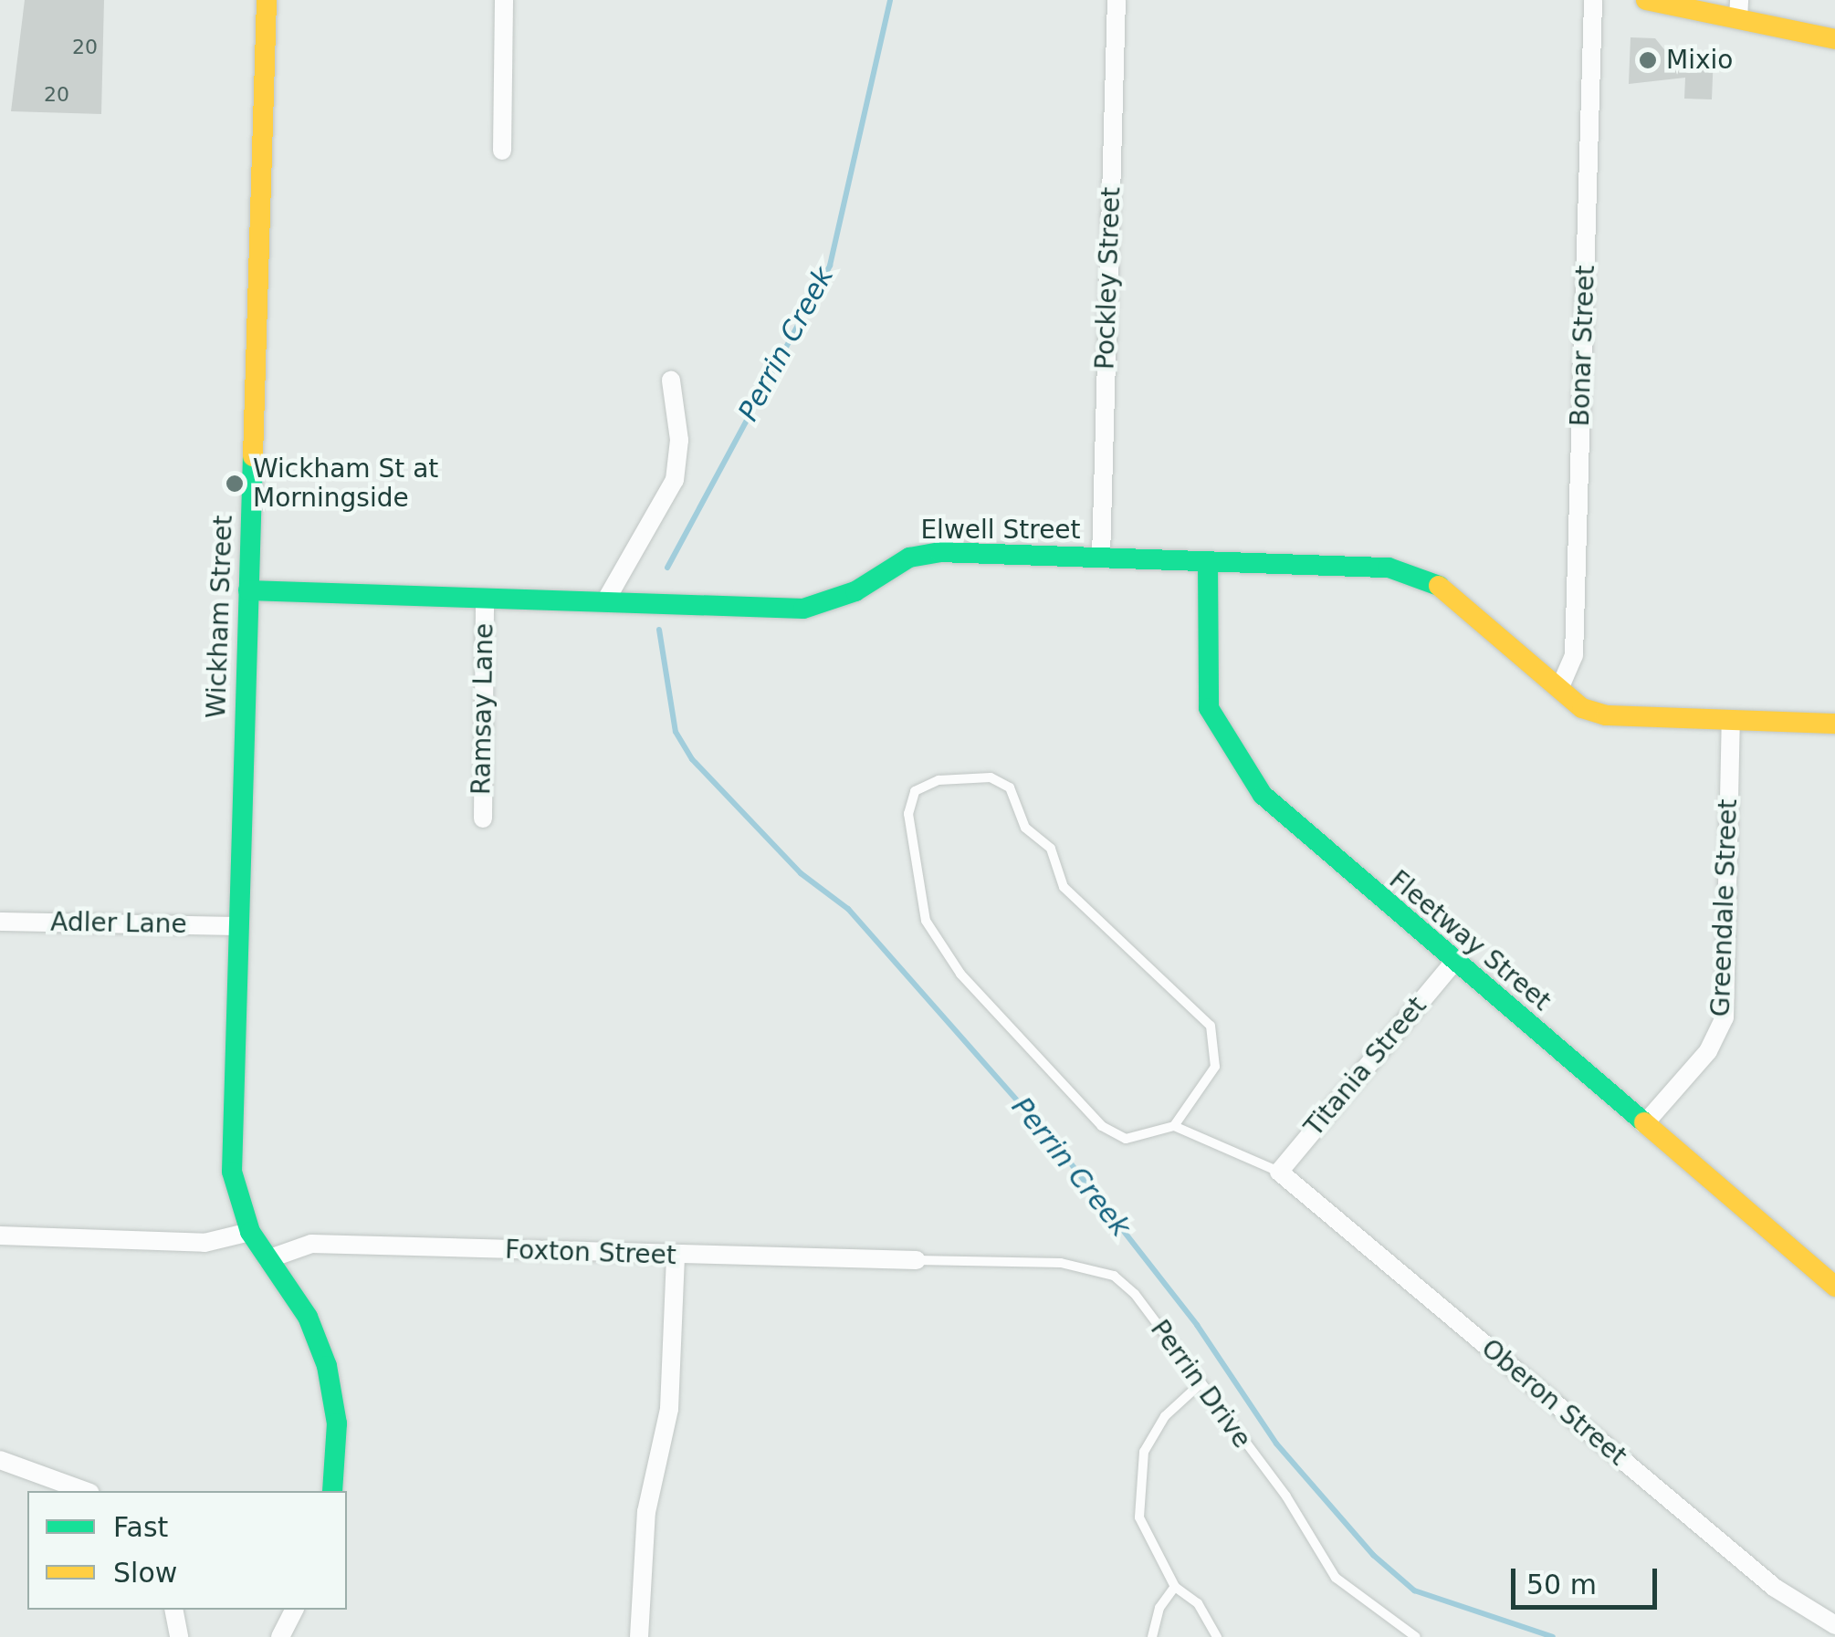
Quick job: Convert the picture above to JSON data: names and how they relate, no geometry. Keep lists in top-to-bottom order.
{
  "streets": {
    "street": [
      "Pockley Street",
      "Bonar Street",
      "Elwell Street",
      "Wickham Street",
      "Ramsay Lane",
      "Greendale Street",
      "Adler Lane",
      "Fleetway Street",
      "Titania Street",
      "Foxton Street",
      "Oberon Street"
    ],
    "lane": ["Perrin Drive"]
  },
  "crossings": [
    ["Pockley Street", "Elwell Street"],
    ["Bonar Street", "Elwell Street"],
    ["Elwell Street", "Wickham Street"],
    ["Elwell Street", "Ramsay Lane"],
    ["Elwell Street", "Greendale Street"],
    ["Elwell Street", "Fleetway Street"],
    ["Wickham Street", "Adler Lane"],
    ["Wickham Street", "Foxton Street"],
    ["Greendale Street", "Fleetway Street"],
    ["Fleetway Street", "Titania Street"],
    ["Titania Street", "Oberon Street"],
    ["Foxton Street", "Perrin Drive"]
  ],
  "water": ["Perrin Creek"],
  "places": ["Mixio", "Wickham St at Morningside"],
  "house_numbers": ["20", "20"],
  "legend": ["Fast", "Slow"],
  "scale_bar": "50 m"
}
